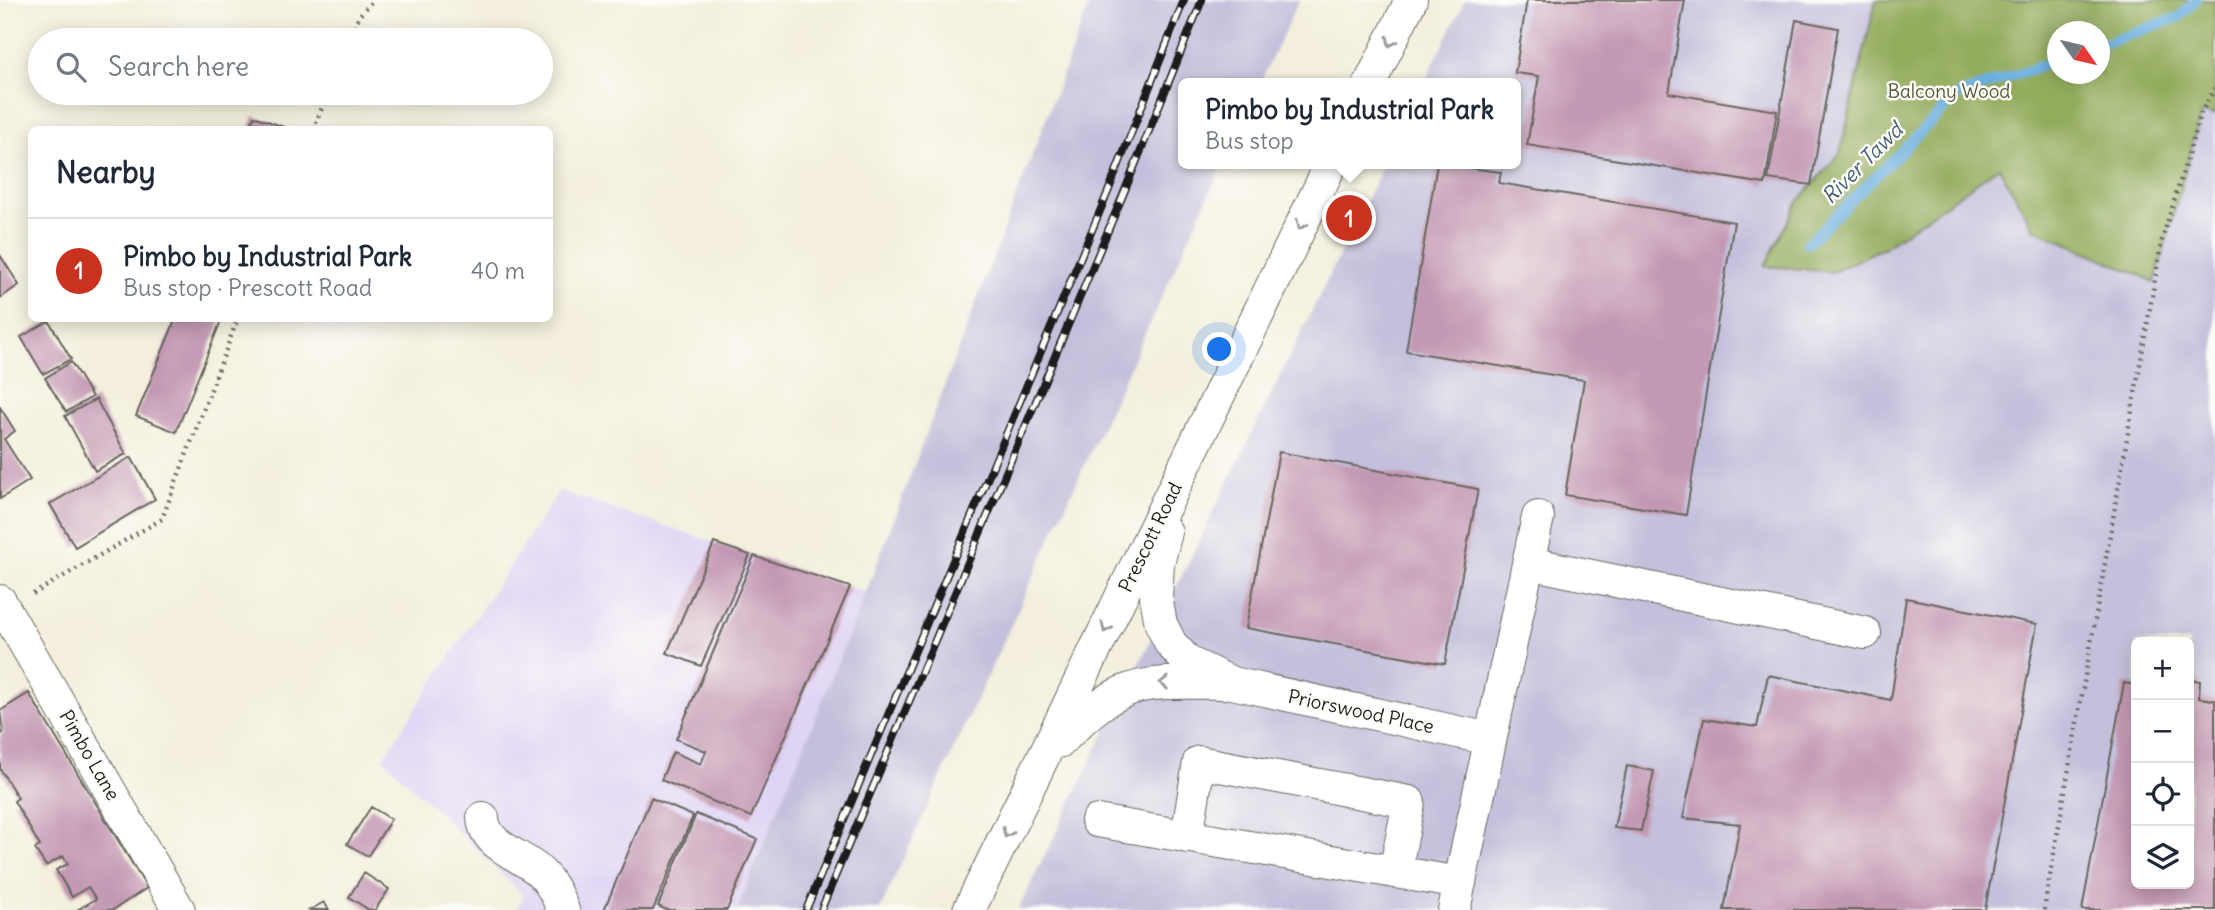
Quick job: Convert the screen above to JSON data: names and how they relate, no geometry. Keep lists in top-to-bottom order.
{
  "streets": {
    "street": ["Prescott Road", "Priorswood Place", "Pimbo Lane"]
  },
  "crossings": [
    ["Prescott Road", "Priorswood Place"]
  ],
  "one_way": ["Prescott Road"],
  "water": ["River Tawd"],
  "parks": ["Balcony Wood"],
  "north": "bottom right",
  "page": {
    "search": "Search here",
    "popup": ["Pimbo by Industrial Park", "Bus stop"],
    "heading": "Nearby",
    "pins": "1",
    "list": [
      {
        "mark": "1",
        "name": "Pimbo by Industrial Park",
        "note": "Bus stop · Prescott Road",
        "value": "40 m"
      }
    ],
    "map_buttons": ["+", "−"]
  }
}
